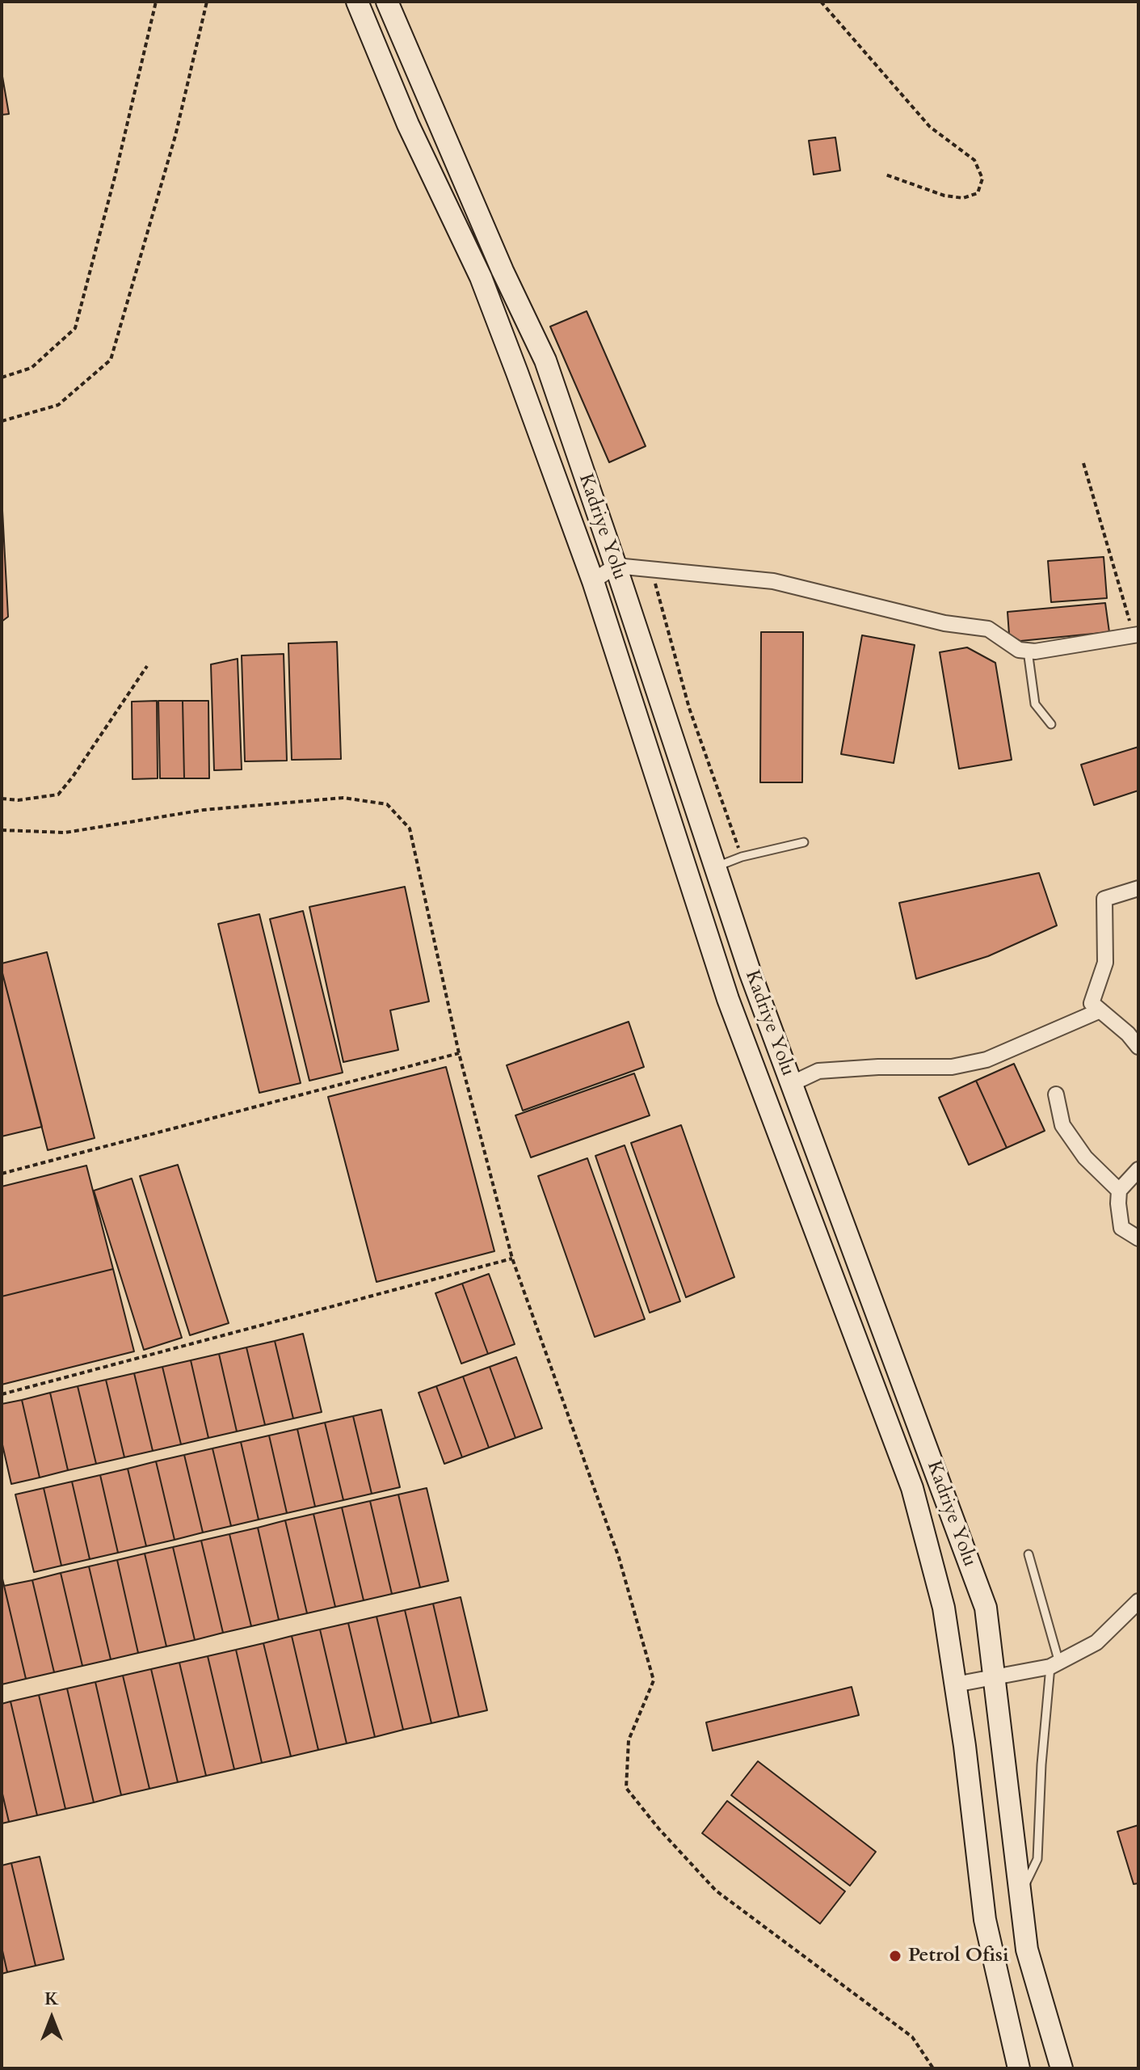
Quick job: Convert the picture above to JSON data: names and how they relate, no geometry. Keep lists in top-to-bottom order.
{
  "streets": {
    "main road": ["Kadriye Yolu"]
  },
  "places": ["Petrol Ofisi"],
  "north": "top"
}
